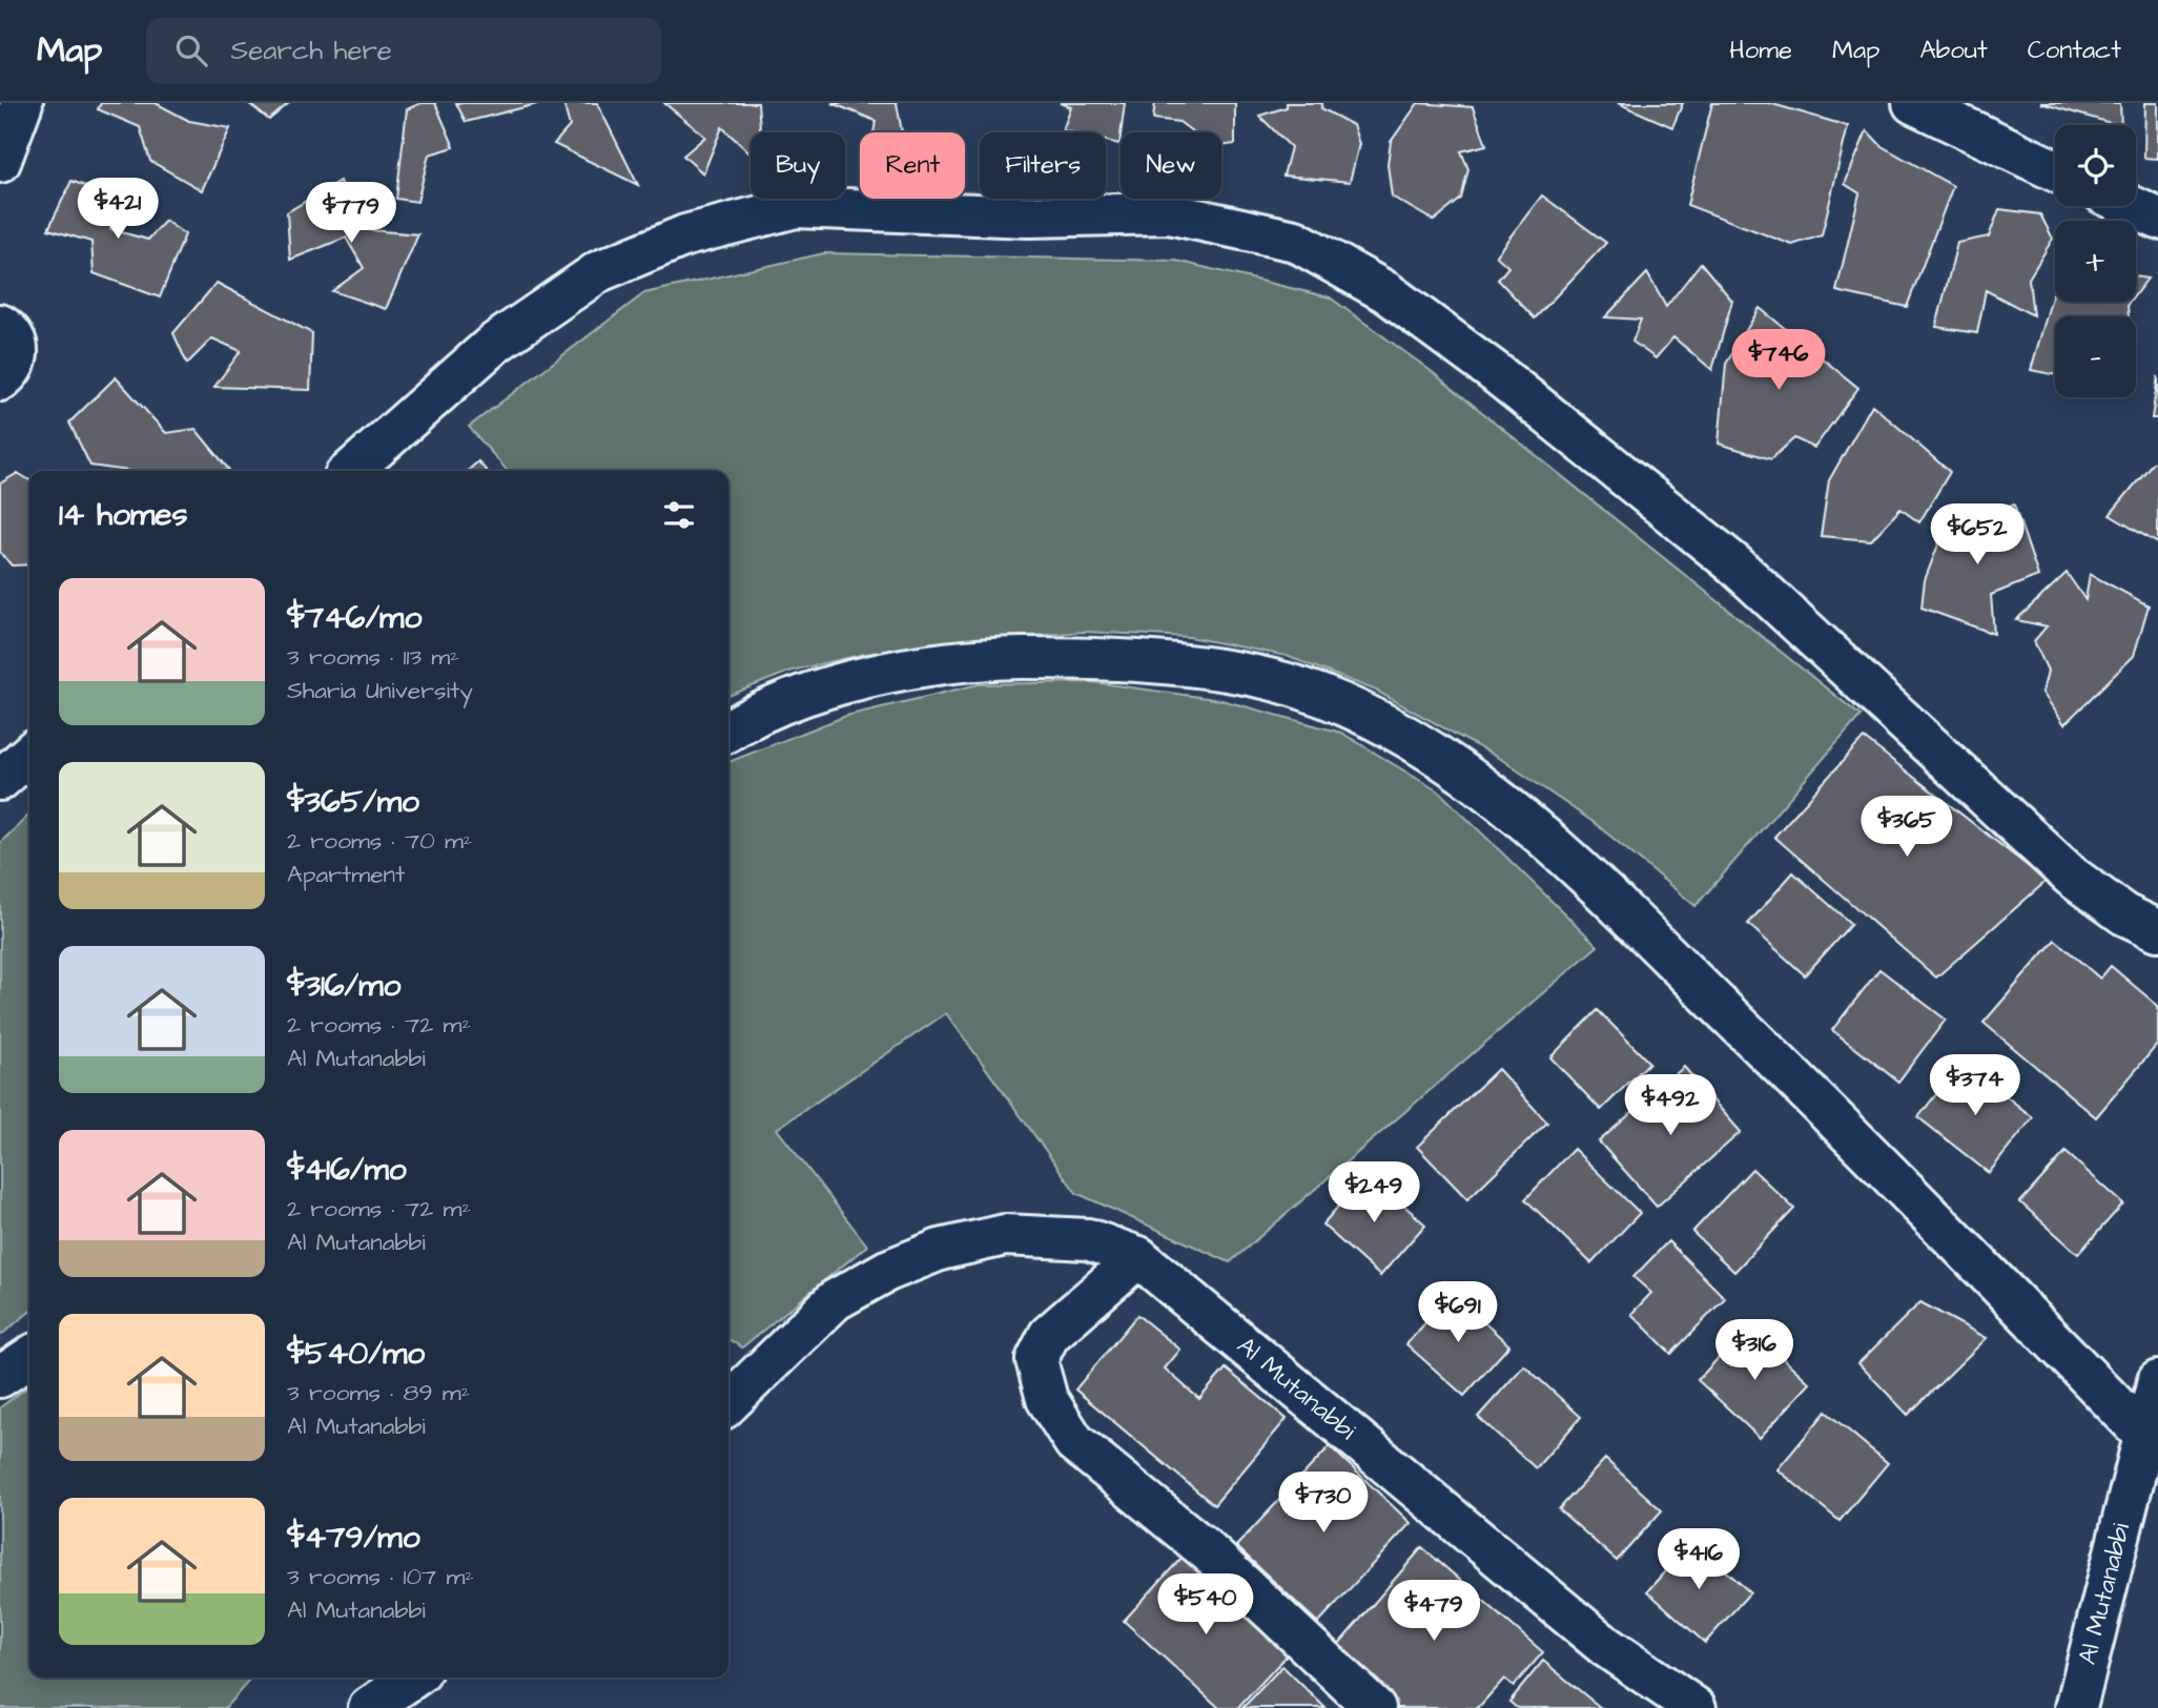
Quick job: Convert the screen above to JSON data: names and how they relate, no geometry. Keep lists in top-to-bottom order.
{
  "streets": {
    "street": ["Al Mutanabbi"]
  },
  "page": {
    "header": "Map",
    "search": "Search here",
    "nav": [
      "Home",
      "Map",
      "About",
      "Contact"
    ],
    "map_buttons": ["+", "−"],
    "chip": [
      "Buy",
      "Rent",
      "Filters",
      "New"
    ],
    "price": [
      "$421",
      "$779",
      "$746",
      "$652",
      "$365",
      "$374",
      "$492",
      "$249",
      "$691",
      "$316",
      "$730",
      "$416",
      "$540",
      "$479"
    ],
    "heading": "14 homes",
    "list": [
      {
        "name": "$746/mo",
        "note": "3 rooms · 113 m² · Sharia University"
      },
      {
        "name": "$365/mo",
        "note": "2 rooms · 70 m² · Apartment"
      },
      {
        "name": "$316/mo",
        "note": "2 rooms · 72 m² · Al Mutanabbi"
      },
      {
        "name": "$416/mo",
        "note": "2 rooms · 72 m² · Al Mutanabbi"
      },
      {
        "name": "$540/mo",
        "note": "3 rooms · 89 m² · Al Mutanabbi"
      },
      {
        "name": "$479/mo",
        "note": "3 rooms · 107 m² · Al Mutanabbi"
      }
    ]
  }
}
